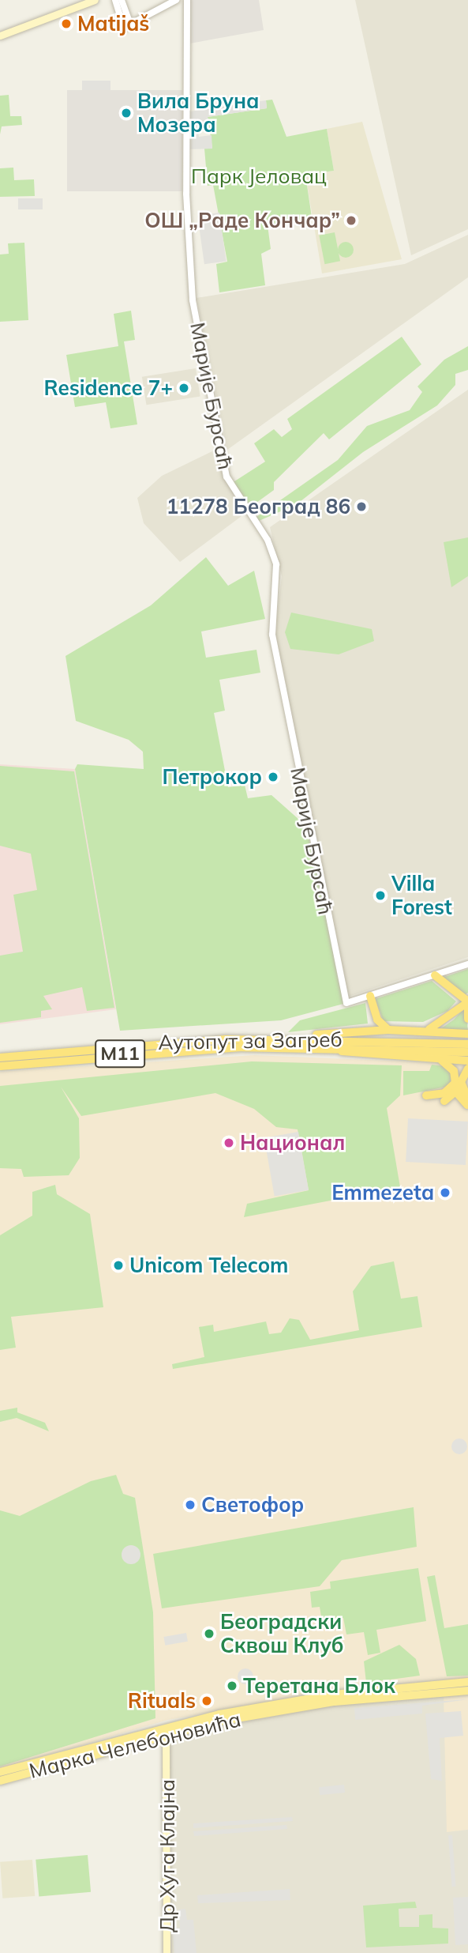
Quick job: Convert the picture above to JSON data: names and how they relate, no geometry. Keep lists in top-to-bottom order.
{
  "streets": {
    "highway": ["Аутопут за Загреб", "M11"],
    "main road": ["Марка Челебоновића", "Др Хуга Клајна"],
    "street": ["Марије Бурсаћ"]
  },
  "crossings": [
    ["Марка Челебоновића", "Др Хуга Клајна"]
  ],
  "parks": ["Парк Јеловац"],
  "places": [
    "Matijaš",
    "Вила Бруна Мозера",
    "ОШ „Раде Кончар”",
    "Residence 7+",
    "11278 Београд 86",
    "Петрокор",
    "Villa Forest",
    "Национал",
    "Emmezeta",
    "Unicom Telecom",
    "Светофор",
    "Београдски Сквош Клуб",
    "Теретана Блок",
    "Rituals"
  ]
}
